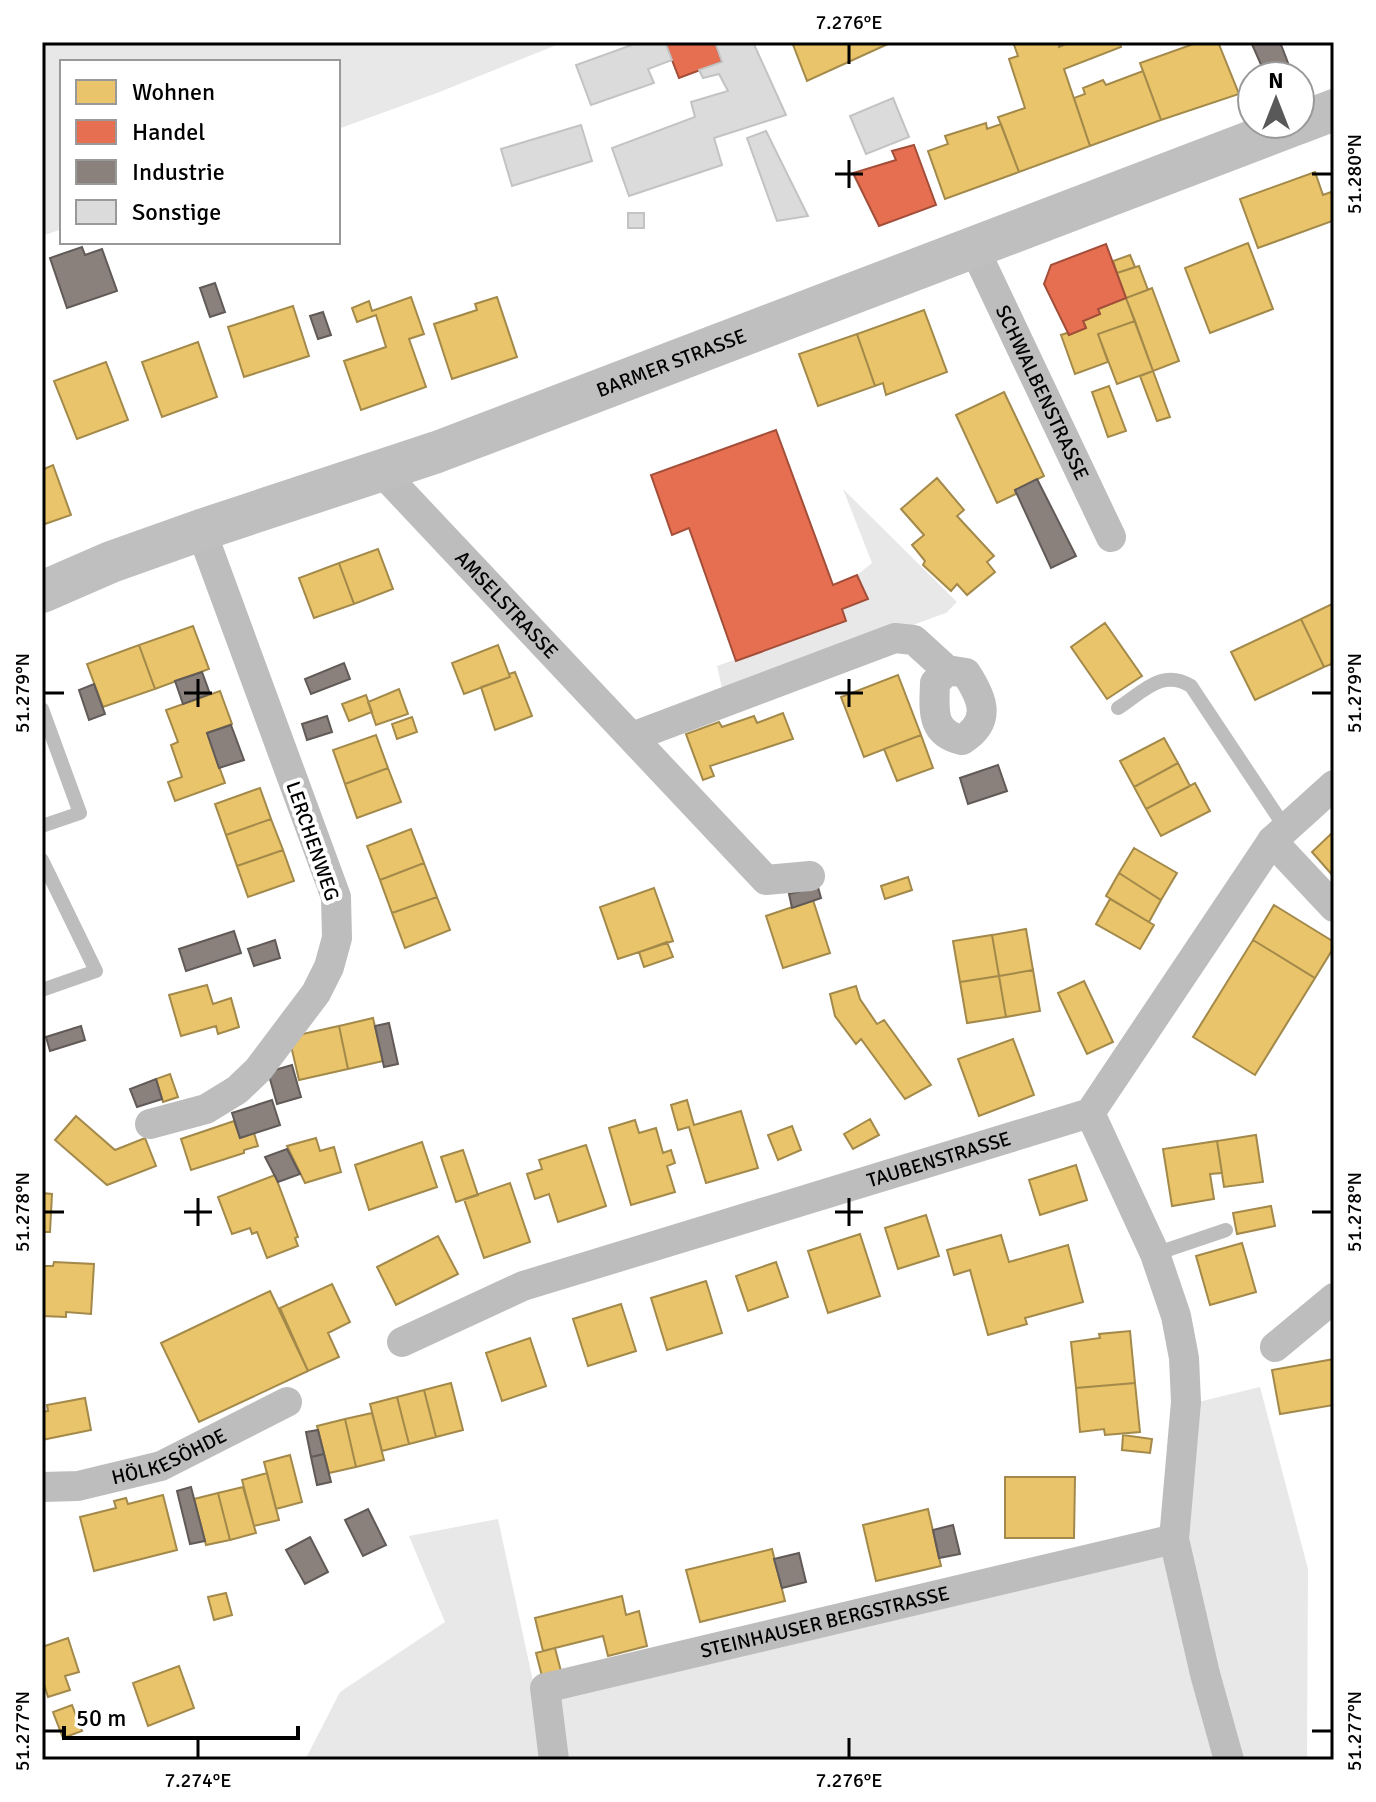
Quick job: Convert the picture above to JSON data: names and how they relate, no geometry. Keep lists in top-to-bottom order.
{
  "streets": {
    "main road": ["BARMER STRASSE"],
    "street": [
      "SCHWALBENSTRASSE",
      "AMSELSTRASSE",
      "LERCHENWEG",
      "TAUBENSTRASSE",
      "HÖLKESÖHDE",
      "STEINHAUSER BERGSTRASSE"
    ]
  },
  "crossings": [
    ["BARMER STRASSE", "SCHWALBENSTRASSE"],
    ["BARMER STRASSE", "AMSELSTRASSE"],
    ["BARMER STRASSE", "LERCHENWEG"]
  ],
  "legend": [
    "Wohnen",
    "Handel",
    "Industrie",
    "Sonstige"
  ],
  "scale_bar": "50 m",
  "north": "top",
  "coordinates": [
    "7.276°E",
    "51.280°N",
    "51.279°N",
    "51.278°N",
    "51.277°N",
    "7.274°E"
  ]
}
